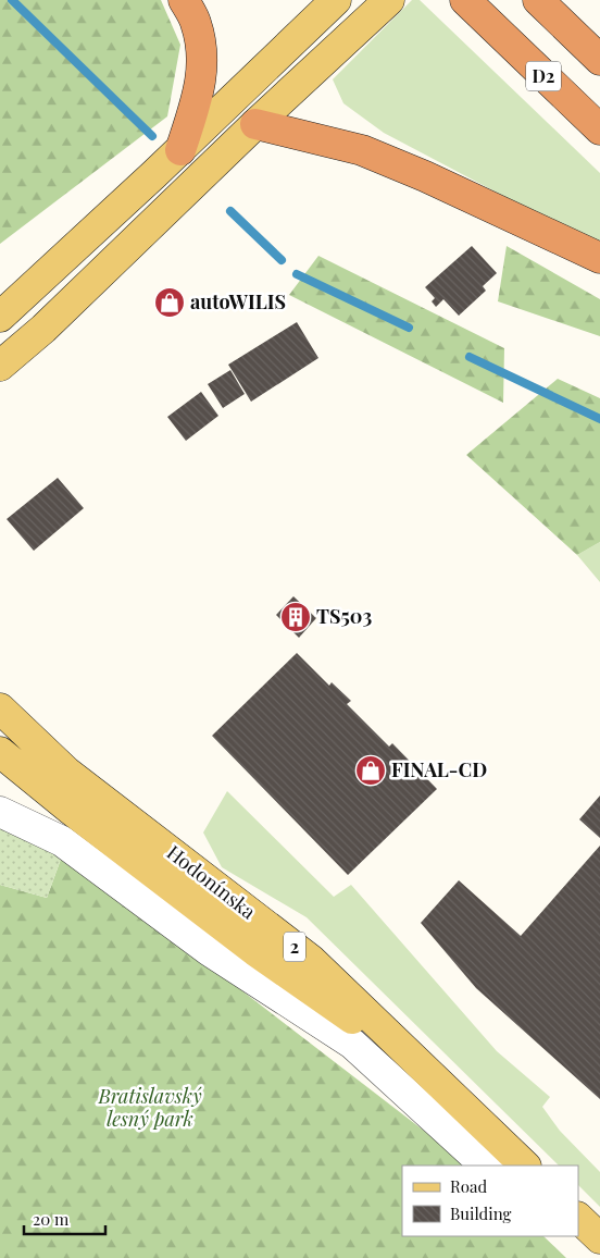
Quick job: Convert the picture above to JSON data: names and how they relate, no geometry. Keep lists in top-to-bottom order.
{
  "streets": {
    "highway": ["D2"],
    "main road": ["Hodonínska", "2"]
  },
  "parks": ["Bratislavský lesný park"],
  "places": {
    "shop": ["autoWILIS", "FINAL-CD"],
    "building": ["TS503"]
  },
  "legend": ["Road", "Building"],
  "scale_bar": "20 m"
}
